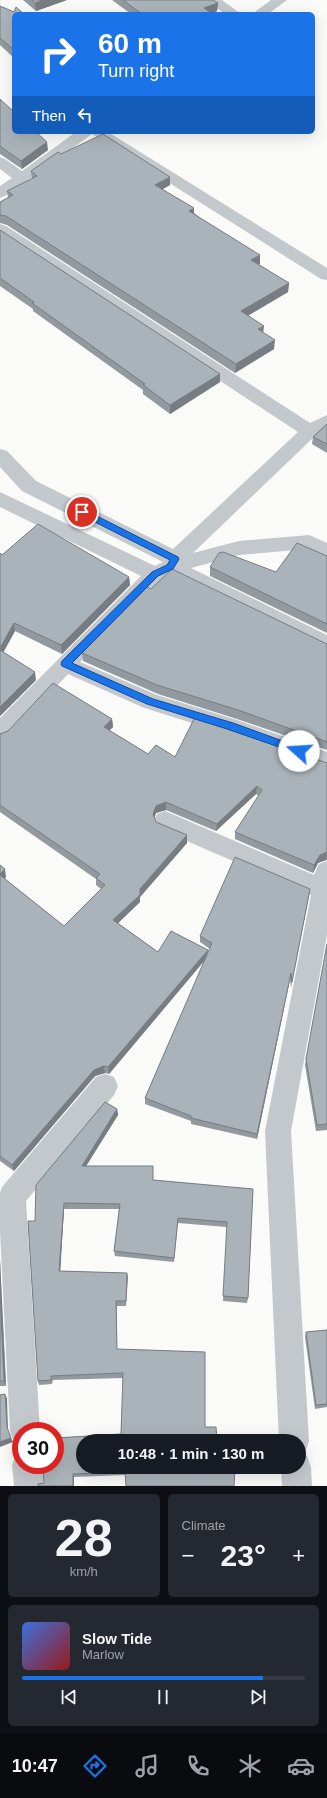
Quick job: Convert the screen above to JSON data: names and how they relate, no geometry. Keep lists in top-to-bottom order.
{
  "page": {
    "turn": ["60 m", "Turn right"],
    "then": "Then",
    "limit": "30",
    "trip": "10:48 · 1 min · 130 m",
    "tile": [
      ["28", "km/h"],
      "Climate"
    ],
    "heat": ["−", "23°", "+"],
    "song": ["Slow Tide", "Marlow"],
    "tabs": "10:47"
  }
}
